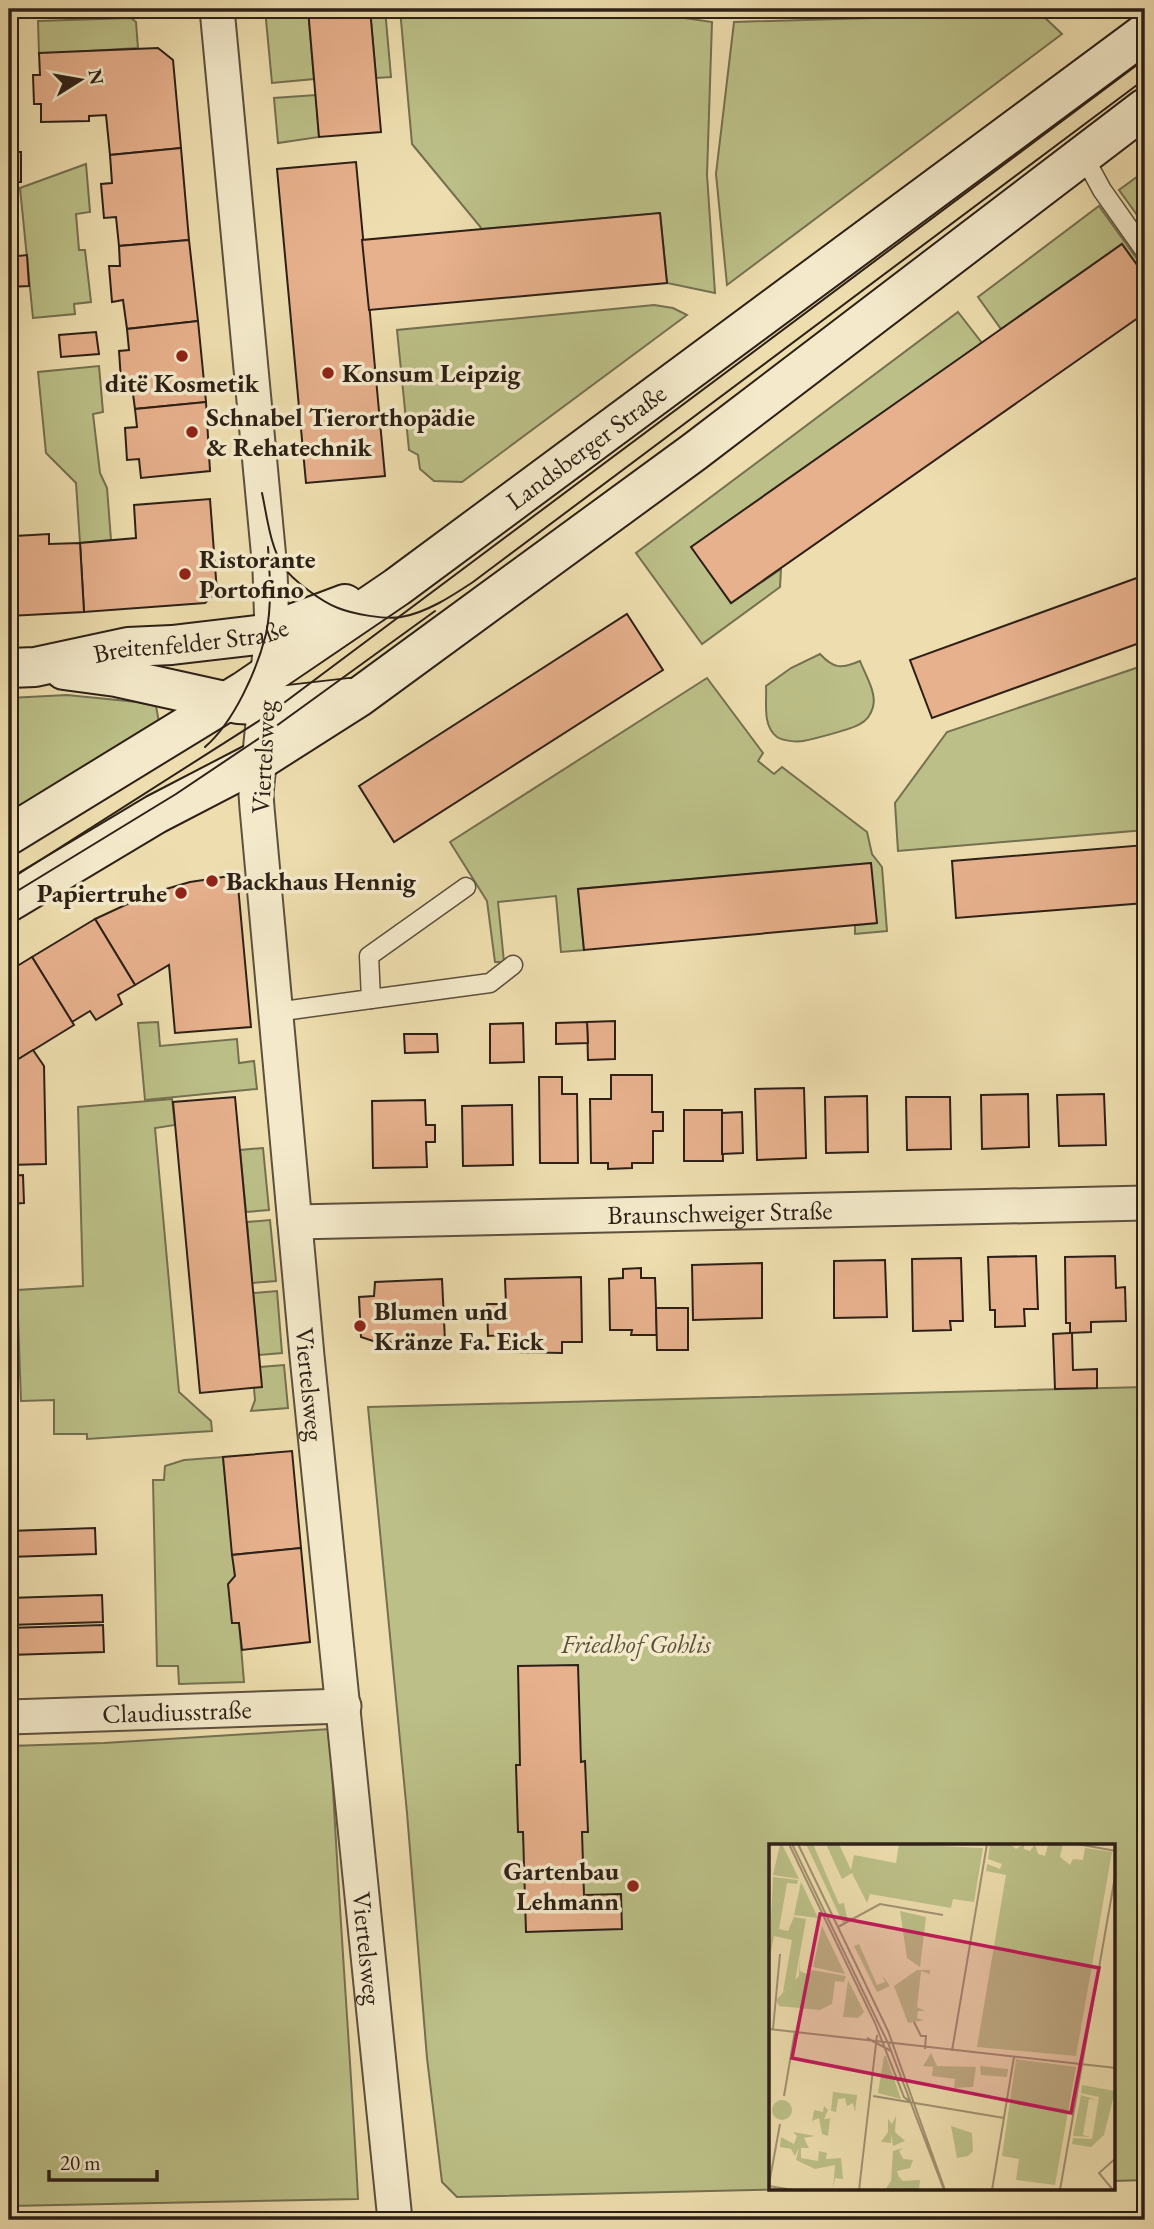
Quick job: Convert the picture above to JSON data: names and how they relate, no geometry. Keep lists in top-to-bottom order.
{
  "streets": {
    "main road": ["Landsberger Straße", "Breitenfelder Straße"],
    "street": ["Viertelsweg", "Braunschweiger Straße", "Claudiusstraße"]
  },
  "crossings": [
    ["Landsberger Straße", "Breitenfelder Straße"],
    ["Landsberger Straße", "Viertelsweg"],
    ["Breitenfelder Straße", "Viertelsweg"],
    ["Viertelsweg", "Braunschweiger Straße"],
    ["Viertelsweg", "Claudiusstraße"]
  ],
  "parks": ["Friedhof Gohlis"],
  "places": [
    "ditë Kosmetik",
    "Konsum Leipzig",
    "Schnabel Tierorthopädie & Rehatechnik",
    "Ristorante Portofino",
    "Backhaus Hennig",
    "Papiertruhe",
    "Blumen und Kränze Fa. Eick",
    "Gartenbau Lehmann"
  ],
  "scale_bar": "20 m",
  "north": "right"
}
